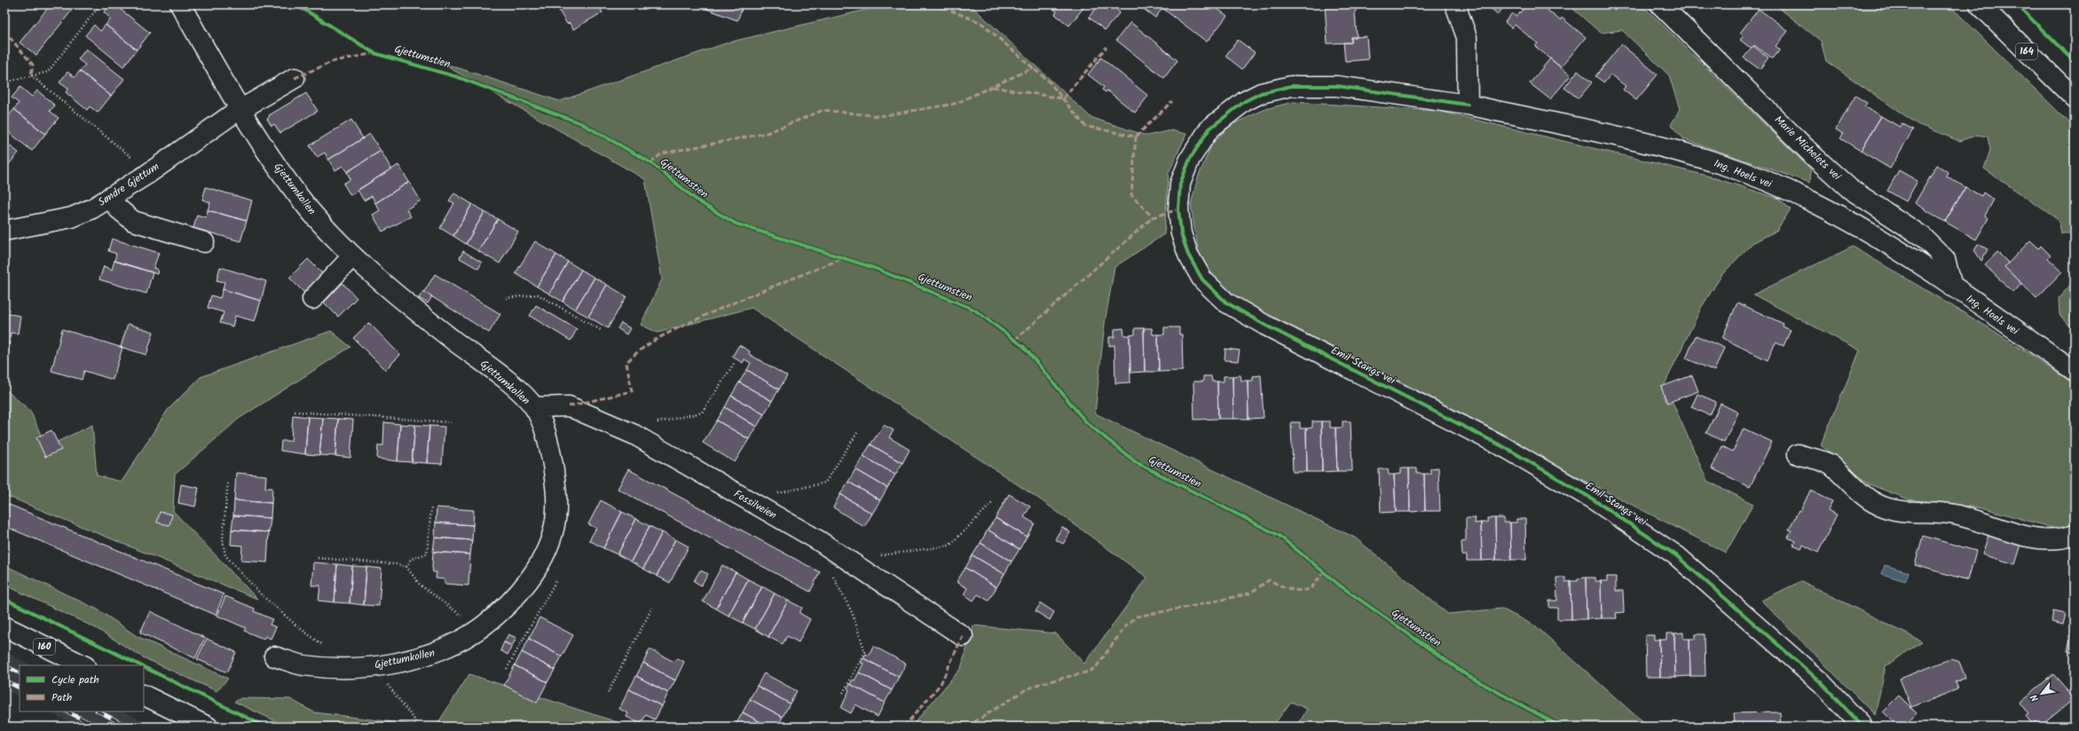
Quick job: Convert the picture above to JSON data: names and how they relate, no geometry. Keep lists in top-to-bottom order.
{
  "streets": {
    "street": [
      "164",
      "Marie Michelets vei",
      "Ing. Hoels vei",
      "Søndre Gjettum",
      "Gjettumkollen",
      "Emil Stangs vei",
      "Fossilveien",
      "160"
    ],
    "cycle path": ["Gjettumstien"]
  },
  "crossings": [
    ["Marie Michelets vei", "Ing. Hoels vei"],
    ["Ing. Hoels vei", "Emil Stangs vei"],
    ["Søndre Gjettum", "Gjettumkollen"],
    ["Gjettumkollen", "Fossilveien"]
  ],
  "legend": ["Cycle path", "Path"],
  "north": "bottom left"
}
